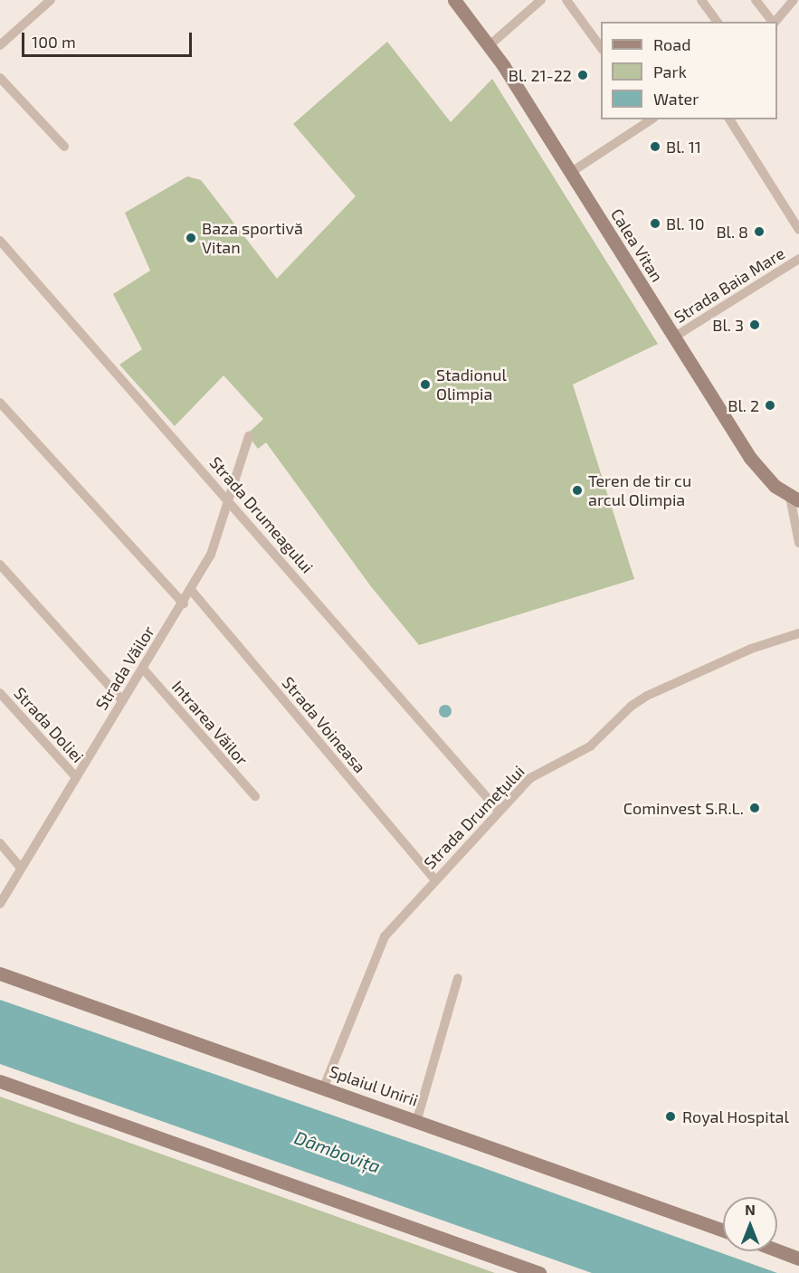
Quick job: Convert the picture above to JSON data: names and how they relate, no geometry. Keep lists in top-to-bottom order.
{
  "streets": {
    "main road": ["Calea Vitan", "Splaiul Unirii"],
    "street": [
      "Strada Baia Mare",
      "Strada Drumeagului",
      "Strada Văilor",
      "Intrarea Văilor",
      "Strada Doliei",
      "Strada Voineasa",
      "Strada Drumețului"
    ]
  },
  "crossings": [
    ["Calea Vitan", "Strada Baia Mare"],
    ["Strada Drumeagului", "Strada Văilor"],
    ["Strada Drumeagului", "Strada Drumețului"],
    ["Strada Văilor", "Intrarea Văilor"],
    ["Strada Văilor", "Strada Doliei"],
    ["Strada Văilor", "Strada Voineasa"],
    ["Strada Voineasa", "Strada Drumețului"],
    ["Strada Drumețului", "Splaiul Unirii"]
  ],
  "water": ["Dâmbovița"],
  "places": [
    "Bl. 21-22",
    "Bl. 11",
    "Bl. 10",
    "Bl. 8",
    "Baza sportivă Vitan",
    "Bl. 3",
    "Stadionul Olimpia",
    "Bl. 2",
    "Teren de tir cu arcul Olimpia",
    "Cominvest S.R.L.",
    "Royal Hospital"
  ],
  "legend": ["Road", "Park", "Water"],
  "scale_bar": "100 m",
  "north": "top"
}
